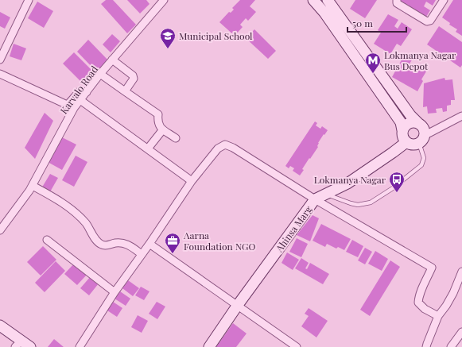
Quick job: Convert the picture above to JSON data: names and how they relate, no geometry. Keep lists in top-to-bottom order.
{
  "streets": {
    "street": ["Karvalo Road", "Ahinsa Marg"]
  },
  "places": {
    "school or university": ["Municipal School"],
    "metro station": ["Lokmanya Nagar Bus Depot"],
    "bus stop": ["Lokmanya Nagar"],
    "office": ["Aarna Foundation NGO"]
  },
  "scale_bar": "50 m"
}
